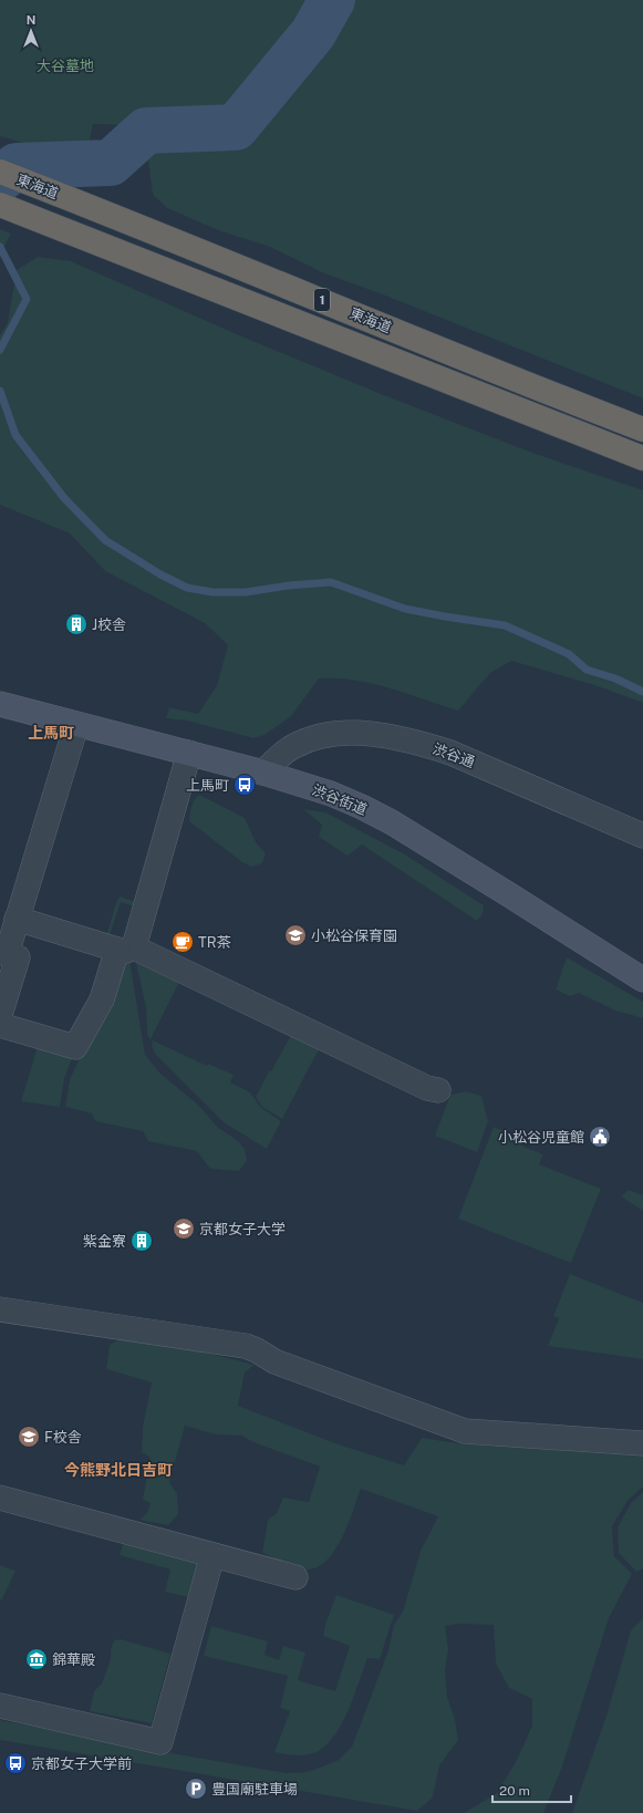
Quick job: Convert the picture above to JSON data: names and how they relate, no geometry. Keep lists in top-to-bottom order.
{
  "streets": {
    "highway": ["東海道", "1"],
    "main road": ["渋谷街道"],
    "street": ["渋谷通"]
  },
  "crossings": [
    ["渋谷通", "渋谷街道"]
  ],
  "districts": ["上馬町", "今熊野北日吉町"],
  "parks": ["大谷墓地"],
  "places": {
    "building": ["J校舎", "紫金寮"],
    "bus stop": ["上馬町", "京都女子大学前"],
    "school or university": ["小松谷保育園", "京都女子大学", "F校舎"],
    "cafe": ["TR茶"],
    "public building": ["小松谷児童館"],
    "museum": ["錦華殿"],
    "parking": ["豊国廟駐車場"]
  },
  "scale_bar": "20 m",
  "north": "top"
}
